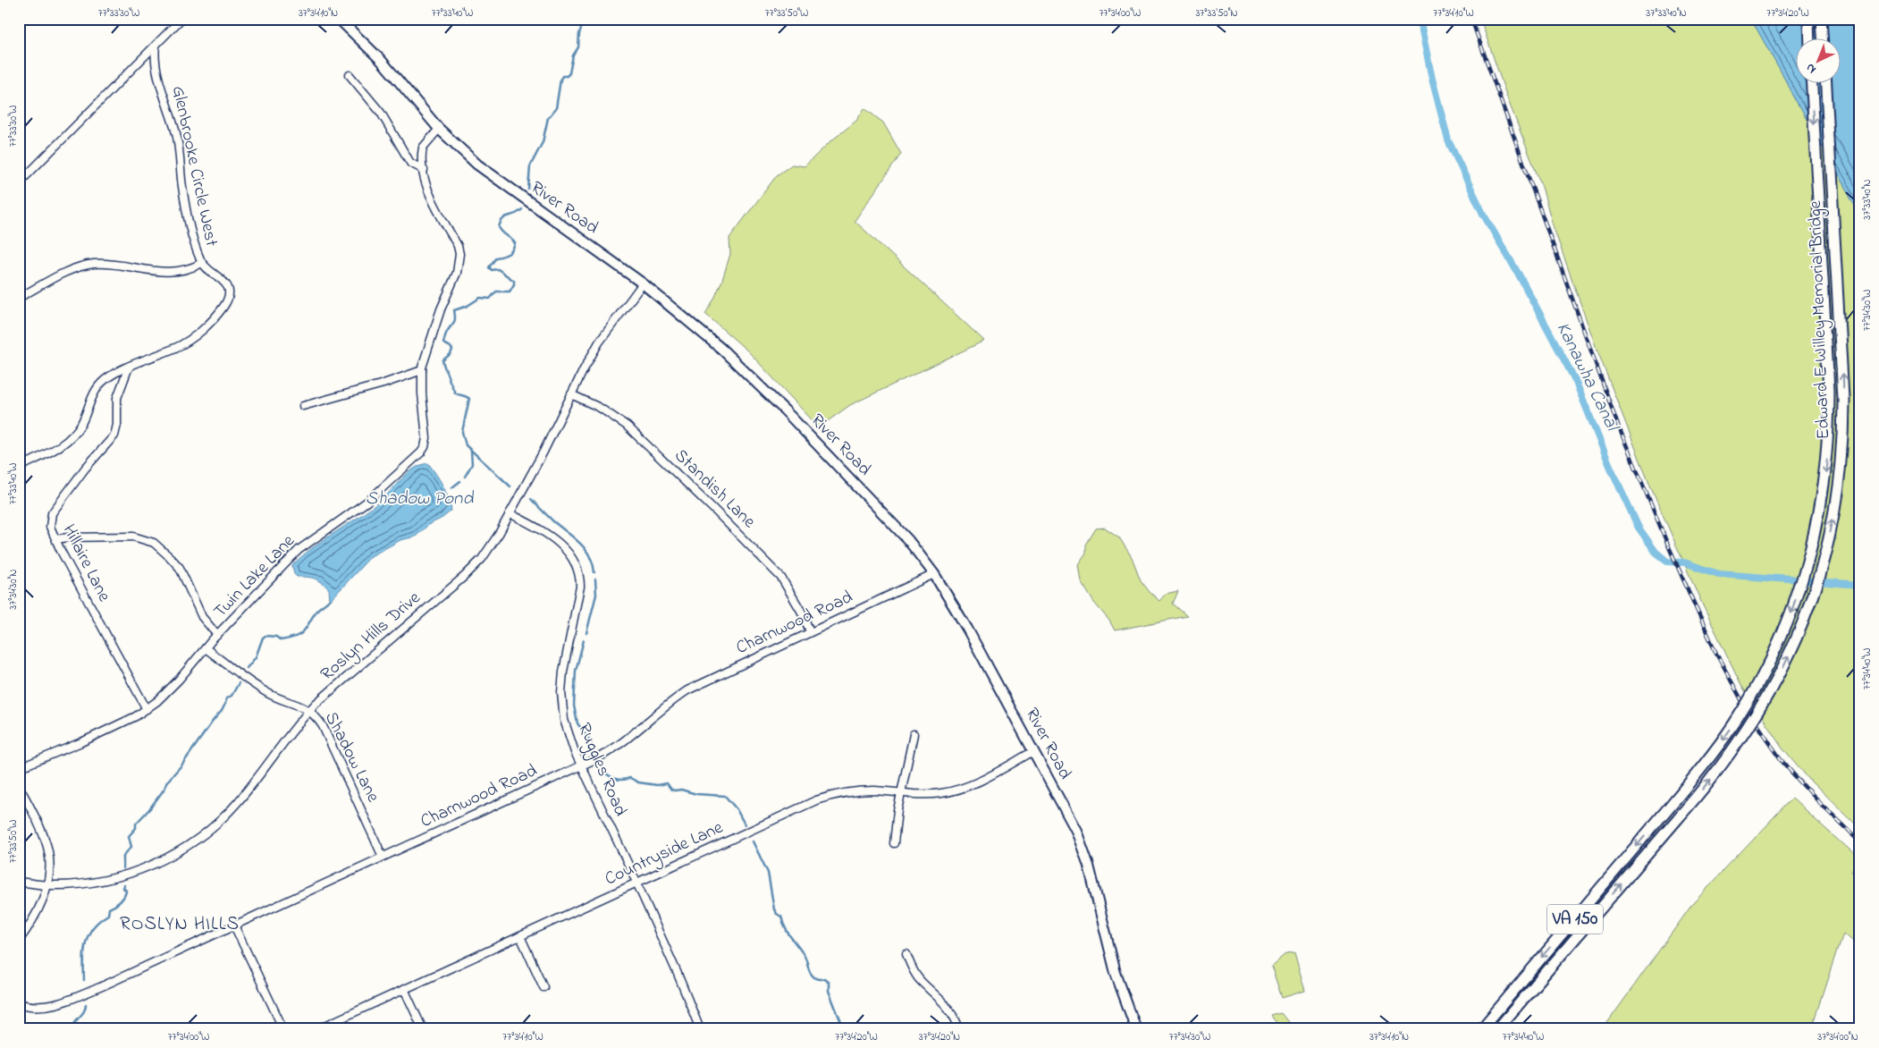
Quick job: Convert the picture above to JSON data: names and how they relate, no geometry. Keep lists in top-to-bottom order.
{
  "streets": {
    "highway": ["Edward E Willey Memorial Bridge", "VA 150"],
    "main road": ["River Road"],
    "street": [
      "Glenbrooke Circle West",
      "Standish Lane",
      "Hillaire Lane",
      "Twin Lake Lane",
      "Charnwood Road",
      "Roslyn Hills Drive",
      "Shadow Lane",
      "Ruggles Road",
      "Countryside Lane"
    ]
  },
  "crossings": [
    ["Glenbrooke Circle West", "Hillaire Lane"],
    ["River Road", "Twin Lake Lane"],
    ["River Road", "Charnwood Road"],
    ["River Road", "Roslyn Hills Drive"],
    ["River Road", "Countryside Lane"],
    ["Standish Lane", "Charnwood Road"],
    ["Standish Lane", "Roslyn Hills Drive"],
    ["Hillaire Lane", "Twin Lake Lane"],
    ["Twin Lake Lane", "Shadow Lane"],
    ["Charnwood Road", "Shadow Lane"],
    ["Charnwood Road", "Ruggles Road"],
    ["Roslyn Hills Drive", "Shadow Lane"],
    ["Roslyn Hills Drive", "Ruggles Road"],
    ["Ruggles Road", "Countryside Lane"]
  ],
  "districts": ["ROSLYN HILLS"],
  "water": ["Kanawha Canal", "Shadow Pond"],
  "north": "bottom left",
  "coordinates": [
    "77°33'30\"W",
    "37°34'10\"N",
    "77°33'40\"W",
    "77°33'50\"W",
    "77°34'00\"W",
    "37°33'50\"N",
    "77°34'10\"W",
    "37°33'40\"N",
    "77°34'20\"W",
    "77°34'30\"W",
    "37°34'30\"N",
    "77°34'40\"W",
    "37°34'20\"N",
    "37°34'00\"N"
  ]
}
